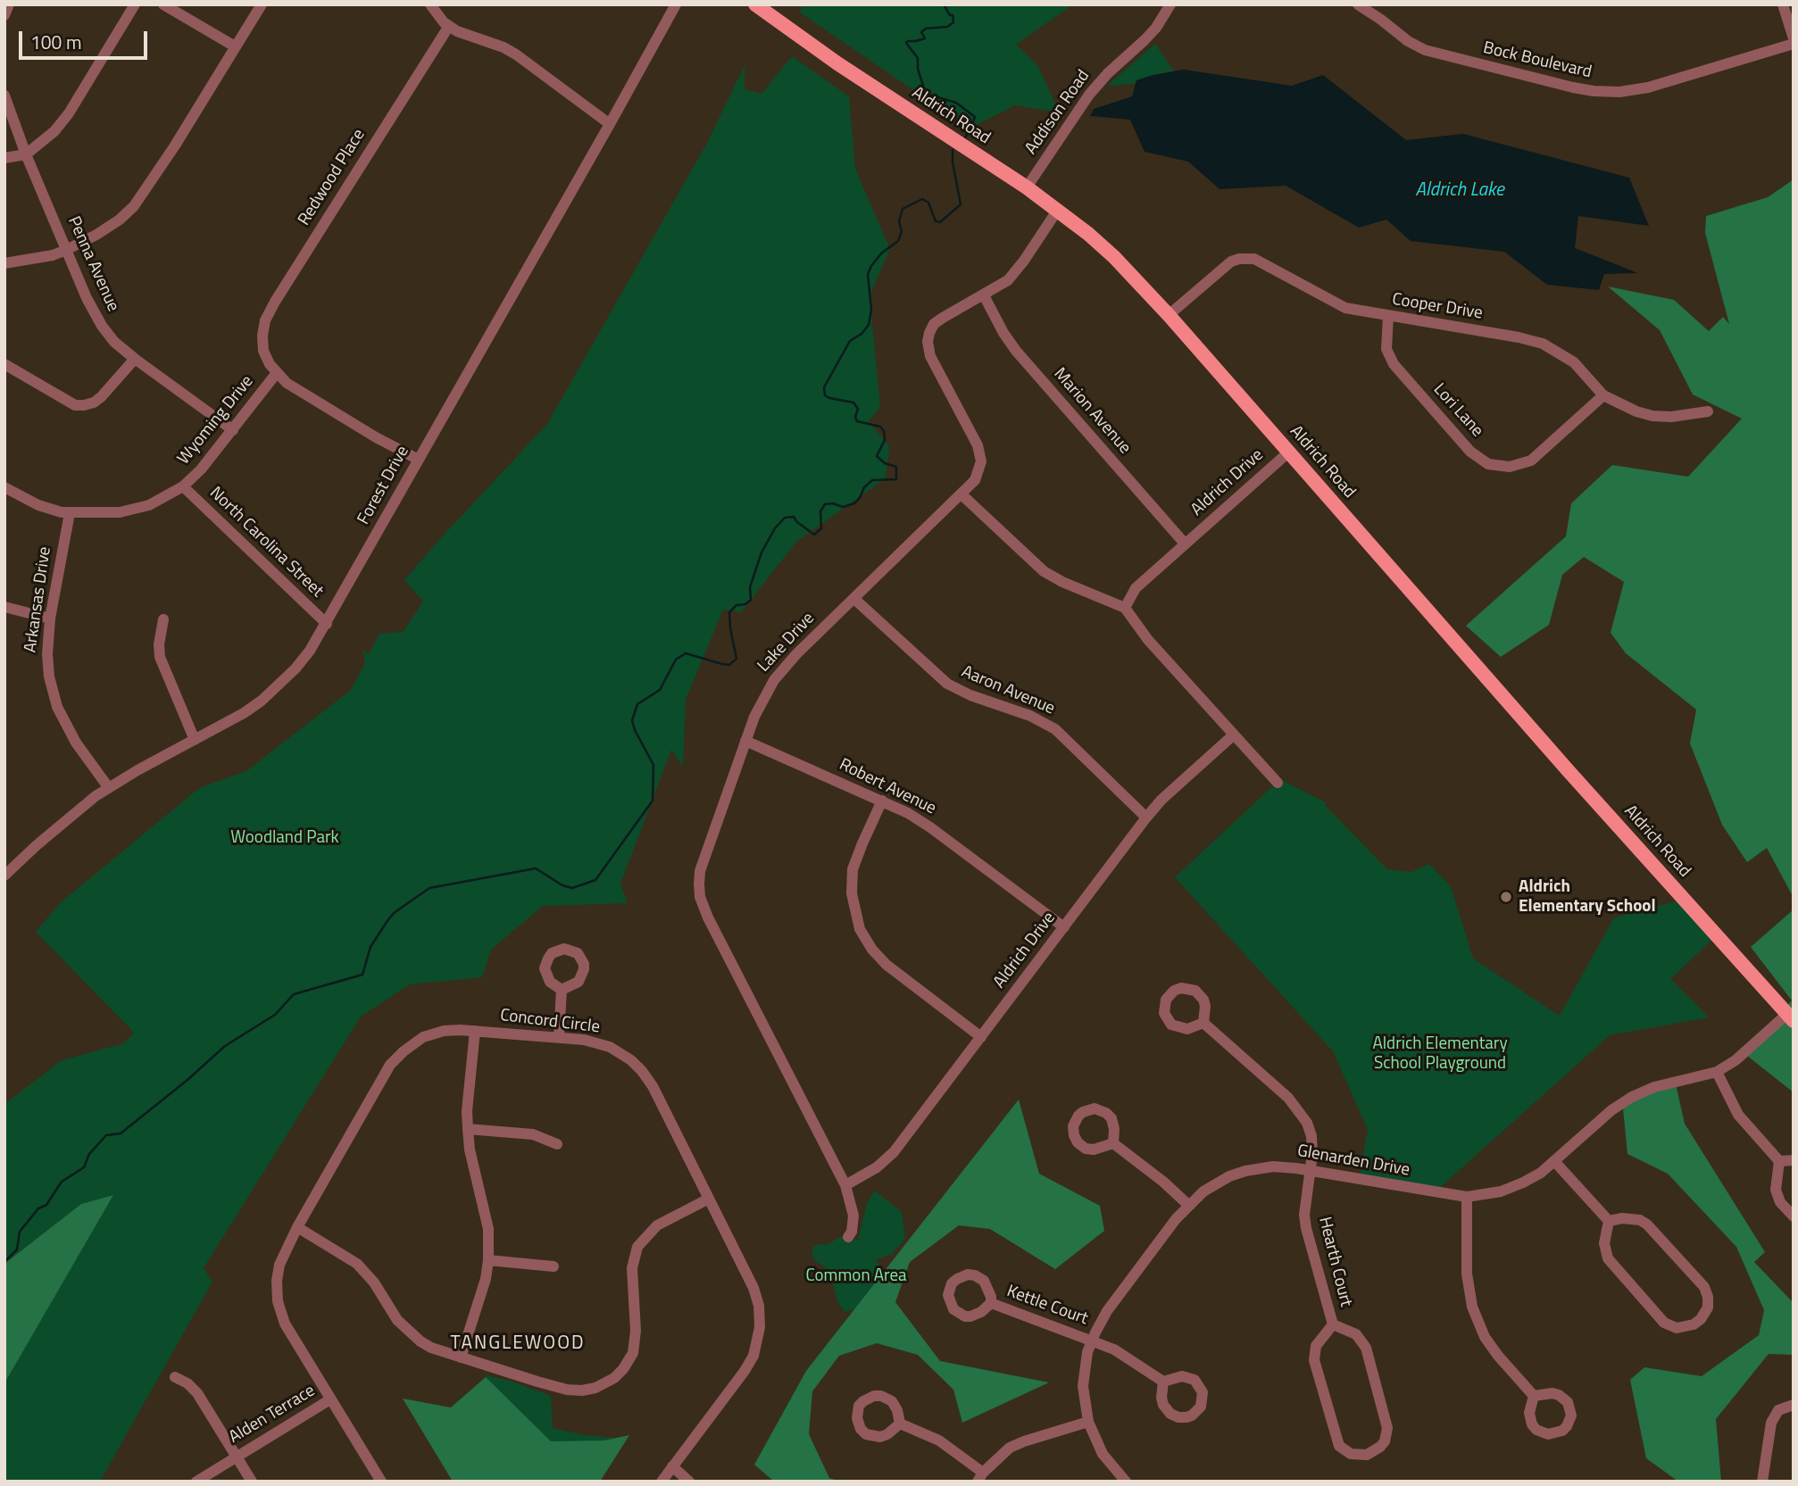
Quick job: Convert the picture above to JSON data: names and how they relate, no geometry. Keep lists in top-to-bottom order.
{
  "streets": {
    "main road": ["Aldrich Road"],
    "street": [
      "Bock Boulevard",
      "Addison Road",
      "Redwood Place",
      "Penna Avenue",
      "Cooper Drive",
      "Lori Lane",
      "Marion Avenue",
      "Wyoming Drive",
      "Aldrich Drive",
      "Forest Drive",
      "North Carolina Street",
      "Arkansas Drive",
      "Lake Drive",
      "Aaron Avenue",
      "Robert Avenue",
      "Concord Circle",
      "Glenarden Drive",
      "Hearth Court",
      "Kettle Court",
      "Alden Terrace"
    ]
  },
  "crossings": [
    ["Addison Road", "Aldrich Road"],
    ["Aldrich Road", "Cooper Drive"],
    ["Aldrich Road", "Aldrich Drive"],
    ["Aldrich Road", "Lake Drive"],
    ["Aldrich Road", "Glenarden Drive"],
    ["Redwood Place", "Wyoming Drive"],
    ["Penna Avenue", "Wyoming Drive"],
    ["Cooper Drive", "Lori Lane"],
    ["Marion Avenue", "Aldrich Drive"],
    ["Marion Avenue", "Lake Drive"],
    ["Wyoming Drive", "North Carolina Street"],
    ["Wyoming Drive", "Arkansas Drive"],
    ["Aldrich Drive", "Lake Drive"],
    ["Aldrich Drive", "Aaron Avenue"],
    ["Aldrich Drive", "Robert Avenue"],
    ["Forest Drive", "North Carolina Street"],
    ["Forest Drive", "Arkansas Drive"],
    ["Lake Drive", "Aaron Avenue"],
    ["Lake Drive", "Robert Avenue"],
    ["Concord Circle", "Alden Terrace"],
    ["Glenarden Drive", "Hearth Court"],
    ["Glenarden Drive", "Kettle Court"]
  ],
  "districts": ["TANGLEWOOD"],
  "water": ["Aldrich Lake"],
  "parks": ["Woodland Park", "Aldrich Elementary School Playground", "Common Area"],
  "places": ["Aldrich Elementary School"],
  "scale_bar": "100 m"
}
